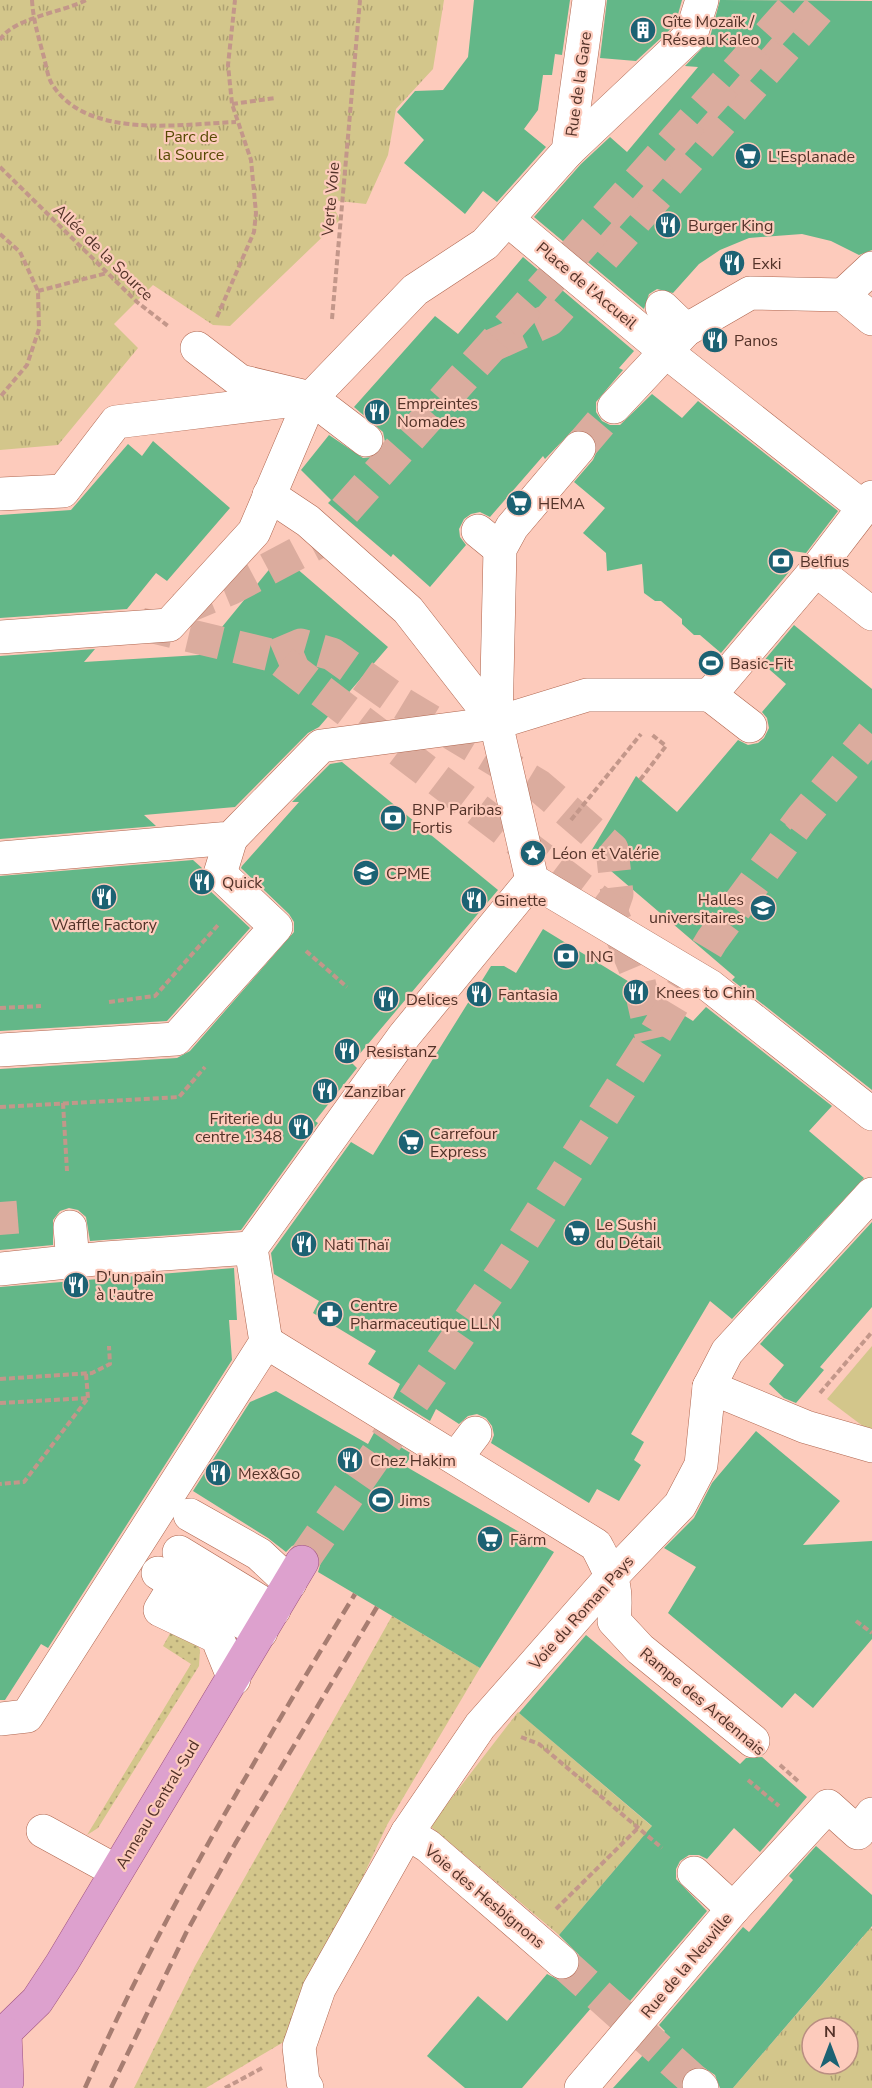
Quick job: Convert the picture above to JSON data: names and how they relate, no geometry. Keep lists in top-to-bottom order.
{
  "streets": {
    "main road": ["Anneau Central-Sud"],
    "street": [
      "Rue de la Gare",
      "Place de l'Accueil",
      "Voie du Roman Pays",
      "Rampe des Ardennais",
      "Voie des Hesbignons",
      "Rue de la Neuville"
    ],
    "path": ["Verte Voie", "Allée de la Source"]
  },
  "crossings": [
    ["Rue de la Gare", "Place de l'Accueil"],
    ["Voie du Roman Pays", "Rampe des Ardennais"],
    ["Voie du Roman Pays", "Voie des Hesbignons"],
    ["Rampe des Ardennais", "Rue de la Neuville"]
  ],
  "parks": ["Parc de la Source"],
  "places": {
    "building": ["Gîte Mozaïk / Réseau Kaleo"],
    "supermarket": [
      "L'Esplanade",
      "HEMA",
      "Carrefour Express",
      "Le Sushi du Détail",
      "Färm"
    ],
    "restaurant": [
      "Burger King",
      "Exki",
      "Panos",
      "Empreintes Nomades",
      "Quick",
      "Waffle Factory",
      "Ginette",
      "Knees to Chin",
      "Fantasia",
      "Delices",
      "ResistanZ",
      "Zanzibar",
      "Friterie du centre 1348",
      "Nati Thaï",
      "D'un pain à l'autre",
      "Chez Hakim",
      "Mex&Go"
    ],
    "bank": ["Belfius", "BNP Paribas Fortis", "ING"],
    "sports": ["Basic-Fit", "Jims"],
    "place": ["Léon et Valérie"],
    "school or university": ["CPME", "Halles universitaires"],
    "pharmacy": ["Centre Pharmaceutique LLN"]
  },
  "north": "top"
}
